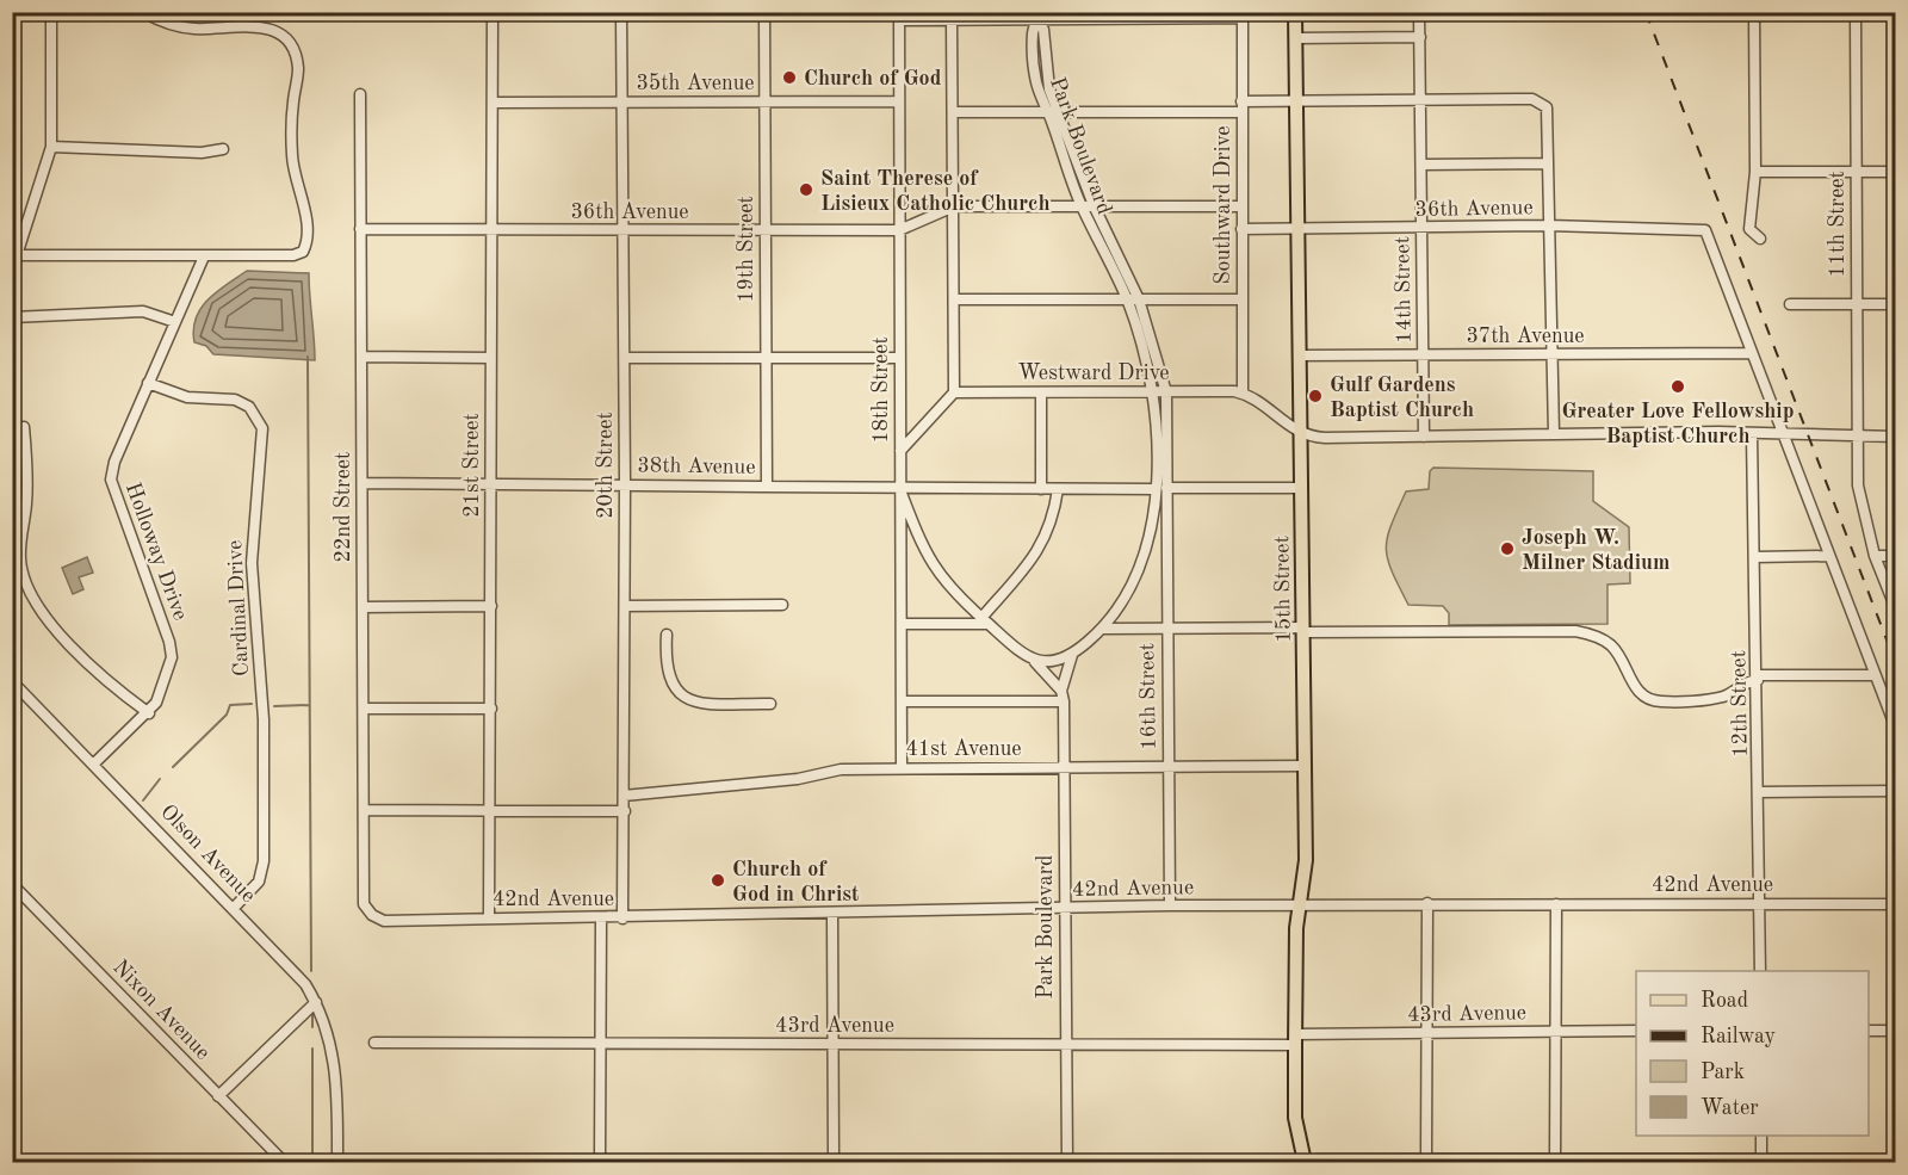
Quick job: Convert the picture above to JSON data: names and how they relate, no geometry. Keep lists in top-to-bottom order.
{
  "streets": {
    "main road": ["15th Street"],
    "street": [
      "35th Avenue",
      "Park Boulevard",
      "Southward Drive",
      "36th Avenue",
      "11th Street",
      "19th Street",
      "14th Street",
      "37th Avenue",
      "Westward Drive",
      "18th Street",
      "21st Street",
      "20th Street",
      "38th Avenue",
      "22nd Street",
      "Holloway Drive",
      "Cardinal Drive",
      "16th Street",
      "12th Street",
      "41st Avenue",
      "Olson Avenue",
      "42nd Avenue",
      "Nixon Avenue",
      "43rd Avenue"
    ]
  },
  "crossings": [
    ["35th Avenue", "19th Street"],
    ["35th Avenue", "18th Street"],
    ["35th Avenue", "21st Street"],
    ["35th Avenue", "20th Street"],
    ["Park Boulevard", "Westward Drive"],
    ["Park Boulevard", "38th Avenue"],
    ["Park Boulevard", "16th Street"],
    ["Park Boulevard", "41st Avenue"],
    ["Park Boulevard", "42nd Avenue"],
    ["Park Boulevard", "43rd Avenue"],
    ["Southward Drive", "36th Avenue"],
    ["Southward Drive", "Westward Drive"],
    ["36th Avenue", "19th Street"],
    ["36th Avenue", "14th Street"],
    ["36th Avenue", "37th Avenue"],
    ["36th Avenue", "18th Street"],
    ["36th Avenue", "21st Street"],
    ["36th Avenue", "20th Street"],
    ["36th Avenue", "22nd Street"],
    ["36th Avenue", "15th Street"],
    ["19th Street", "38th Avenue"],
    ["14th Street", "37th Avenue"],
    ["37th Avenue", "15th Street"],
    ["18th Street", "38th Avenue"],
    ["18th Street", "41st Avenue"],
    ["21st Street", "38th Avenue"],
    ["21st Street", "42nd Avenue"],
    ["20th Street", "38th Avenue"],
    ["20th Street", "41st Avenue"],
    ["20th Street", "42nd Avenue"],
    ["38th Avenue", "22nd Street"],
    ["38th Avenue", "15th Street"],
    ["38th Avenue", "16th Street"],
    ["22nd Street", "42nd Avenue"],
    ["Holloway Drive", "Cardinal Drive"],
    ["Holloway Drive", "Olson Avenue"],
    ["15th Street", "41st Avenue"],
    ["15th Street", "42nd Avenue"],
    ["15th Street", "43rd Avenue"],
    ["Cardinal Drive", "Olson Avenue"],
    ["16th Street", "41st Avenue"],
    ["16th Street", "42nd Avenue"],
    ["12th Street", "42nd Avenue"]
  ],
  "places": [
    "Church of God",
    "Saint Therese of Lisieux Catholic Church",
    "Greater Love Fellowship Baptist Church",
    "Gulf Gardens Baptist Church",
    "Joseph W. Milner Stadium",
    "Church of God in Christ"
  ],
  "legend": [
    "Road",
    "Railway",
    "Park",
    "Water"
  ]
}
